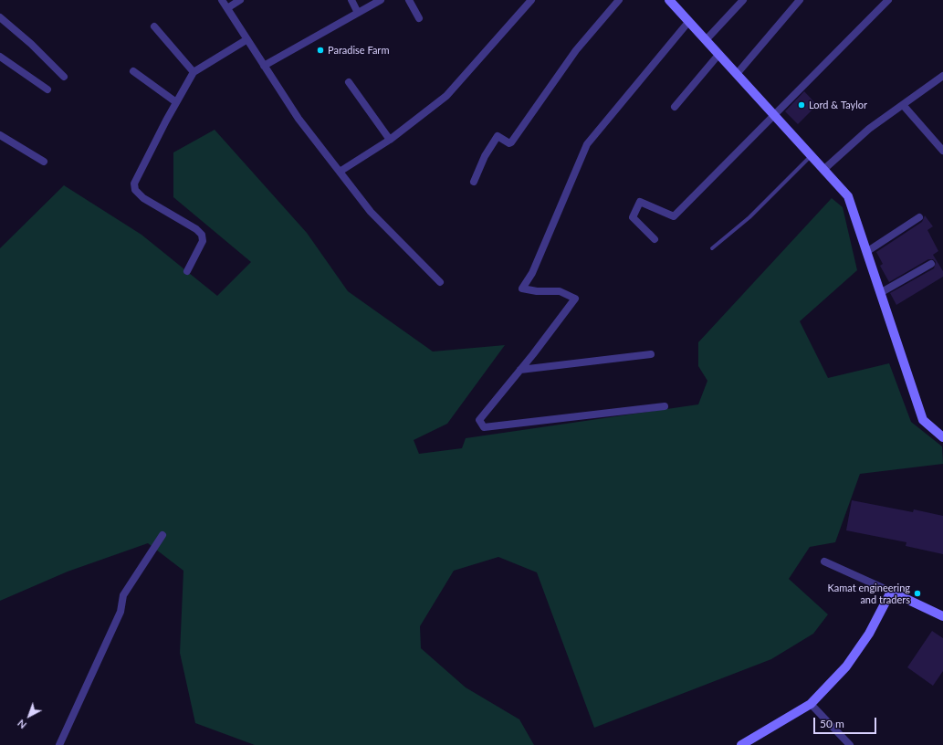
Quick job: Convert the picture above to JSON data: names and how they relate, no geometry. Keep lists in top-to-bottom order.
{
  "places": ["Paradise Farm", "Lord & Taylor", "Kamat engineering and traders"],
  "scale_bar": "50 m",
  "north": "bottom left"
}
